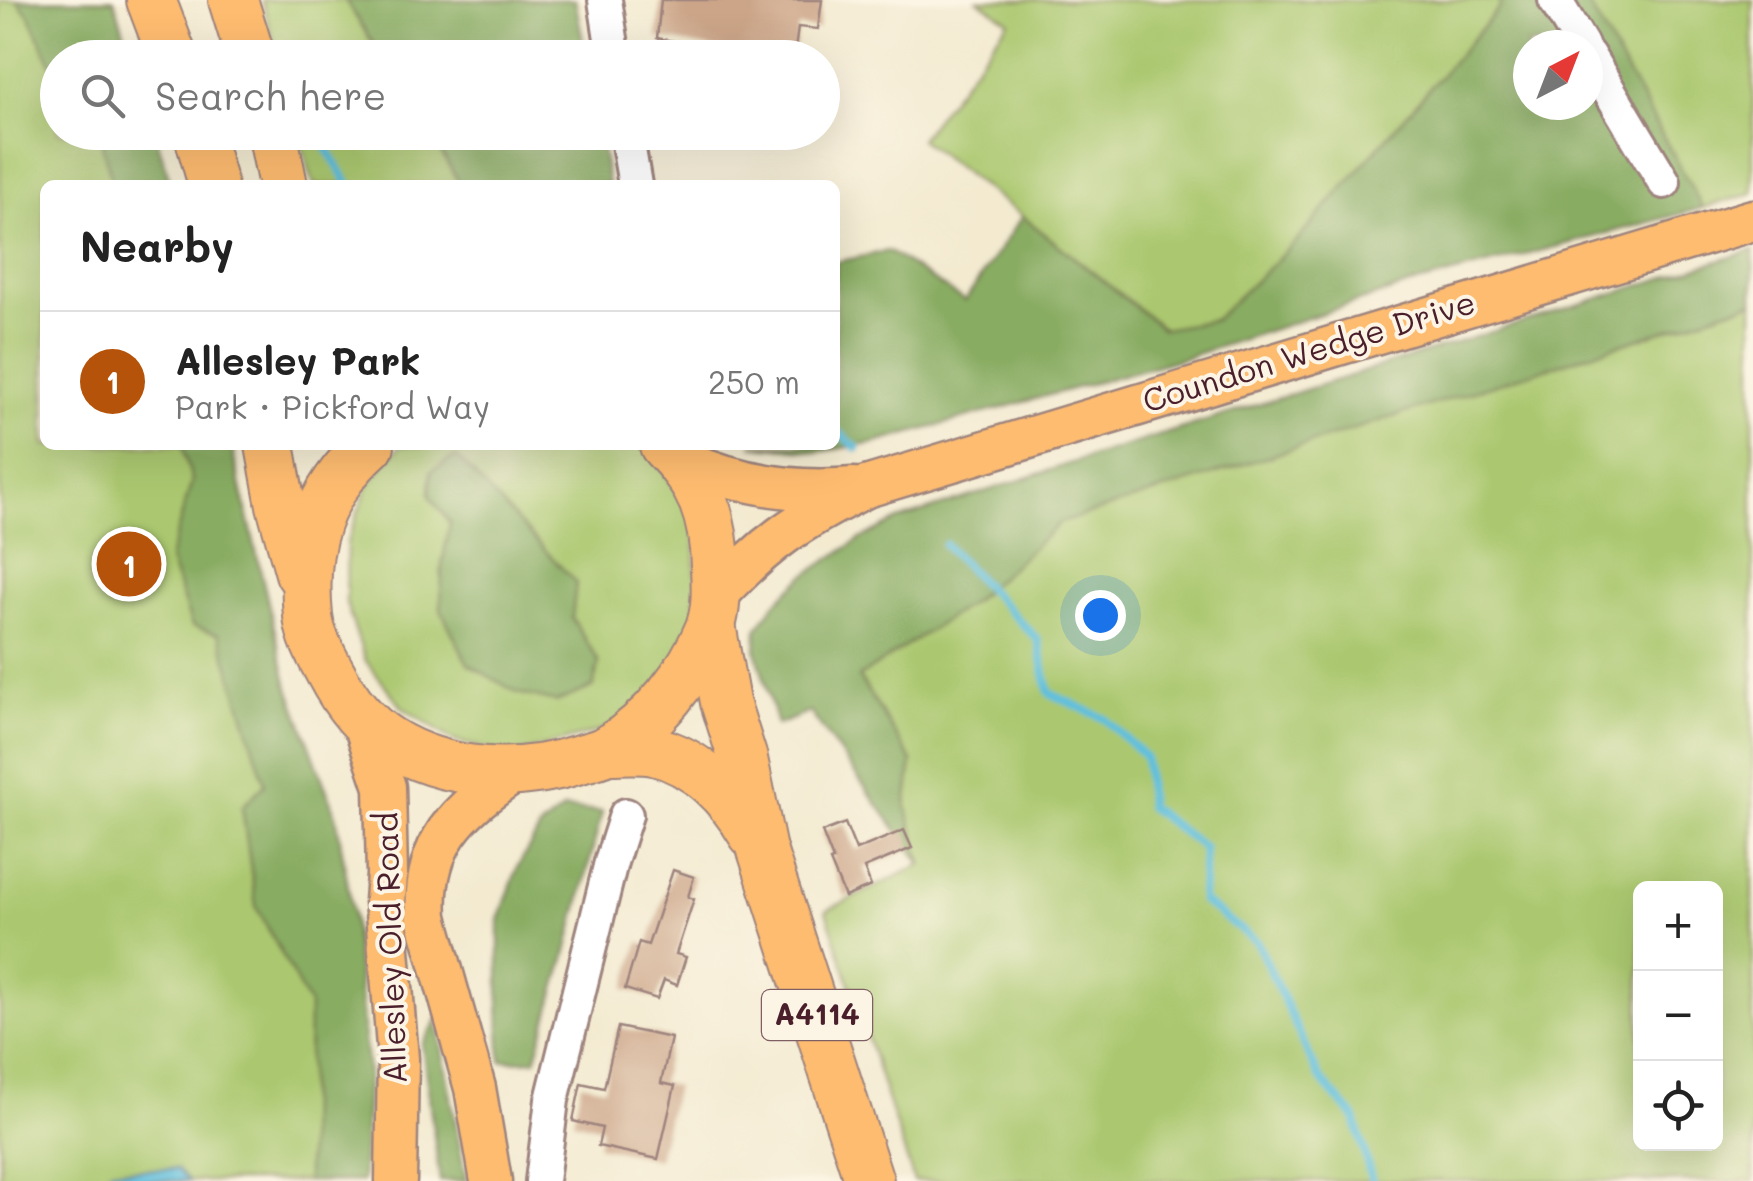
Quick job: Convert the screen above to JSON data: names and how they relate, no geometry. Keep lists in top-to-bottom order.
{
  "streets": {
    "highway": ["A4114"],
    "main road": ["Coundon Wedge Drive", "Allesley Old Road"]
  },
  "crossings": [
    ["Coundon Wedge Drive", "A4114"]
  ],
  "north": "top right",
  "page": {
    "search": "Search here",
    "heading": "Nearby",
    "list": [
      {
        "mark": "1",
        "name": "Allesley Park",
        "note": "Park · Pickford Way",
        "value": "250 m"
      }
    ],
    "pins": "1",
    "map_buttons": ["+", "−"]
  }
}
